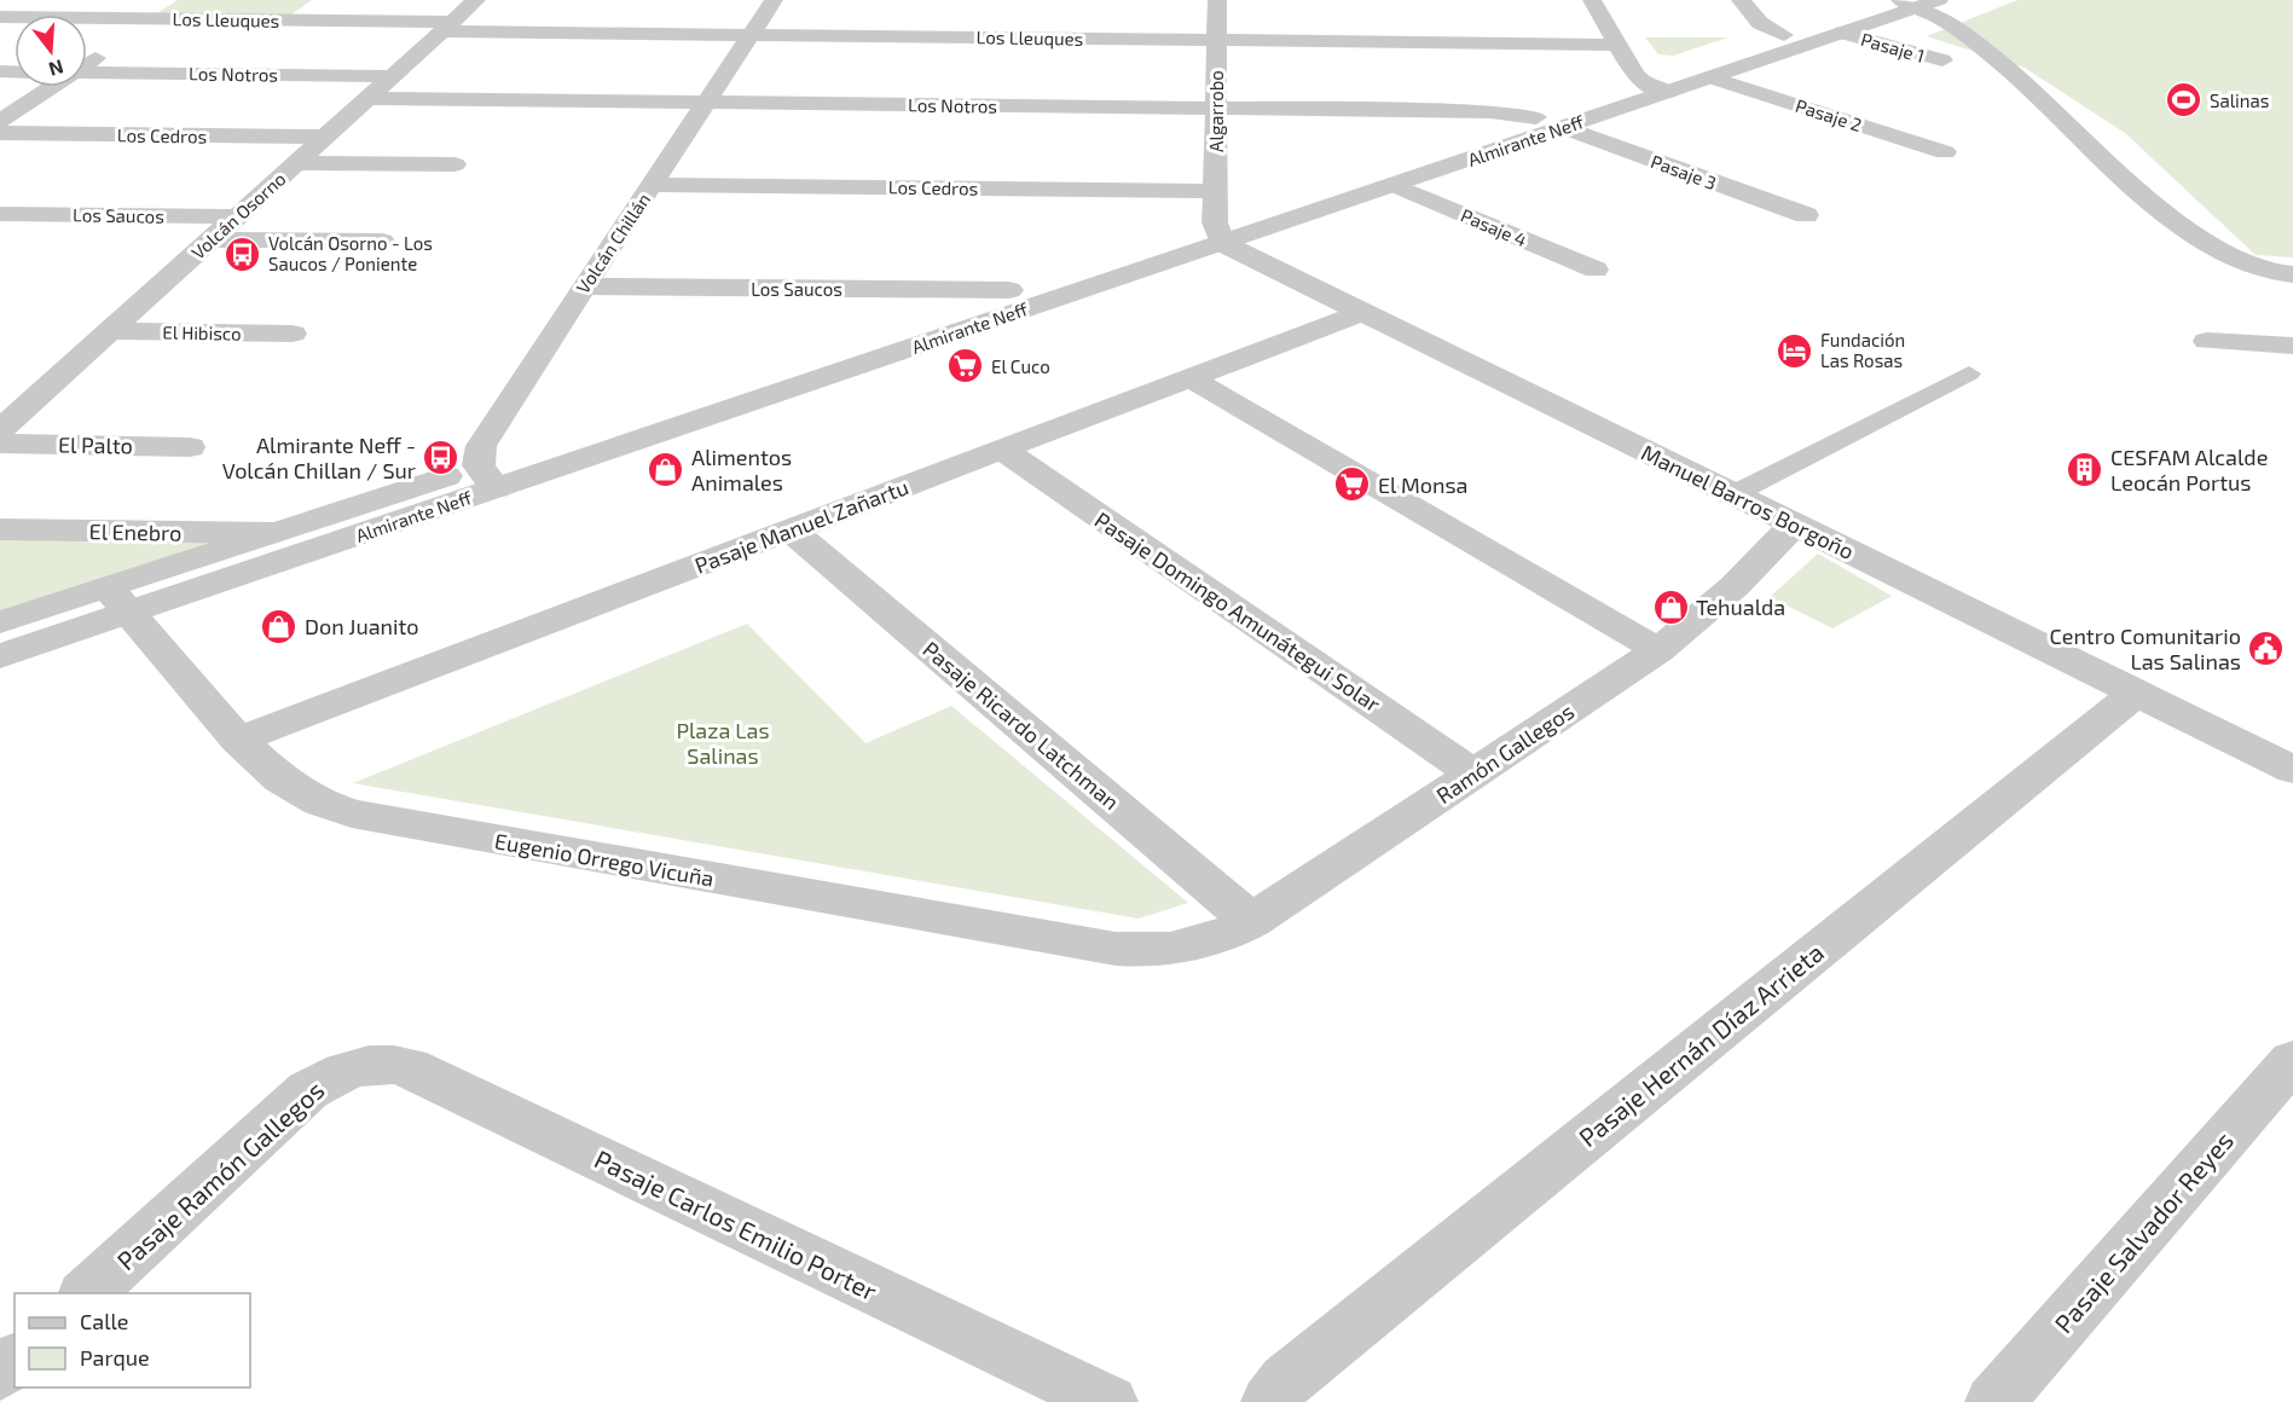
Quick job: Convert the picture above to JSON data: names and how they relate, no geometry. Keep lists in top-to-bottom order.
{
  "streets": {
    "street": [
      "Los Lleuques",
      "Pasaje 1",
      "Los Notros",
      "Algarrobo",
      "Pasaje 2",
      "Los Cedros",
      "Almirante Neff",
      "Pasaje 3",
      "Los Saucos",
      "Volcán Osorno",
      "Pasaje 4",
      "Volcán Chillán",
      "El Hibisco",
      "El Palto",
      "Manuel Barros Borgoño",
      "Pasaje Manuel Zañartu",
      "El Enebro",
      "Pasaje Domingo Amunátegui Solar",
      "Pasaje Ricardo Latchman",
      "Ramón Gallegos",
      "Eugenio Orrego Vicuña",
      "Pasaje Hernán Díaz Arrieta",
      "Pasaje Ramón Gallegos",
      "Pasaje Carlos Emilio Porter",
      "Pasaje Salvador Reyes"
    ]
  },
  "crossings": [
    ["Los Lleuques", "Algarrobo"],
    ["Los Lleuques", "Volcán Osorno"],
    ["Los Lleuques", "Volcán Chillán"],
    ["Pasaje 1", "Almirante Neff"],
    ["Los Notros", "Algarrobo"],
    ["Los Notros", "Almirante Neff"],
    ["Los Notros", "Volcán Osorno"],
    ["Los Notros", "Volcán Chillán"],
    ["Algarrobo", "Los Cedros"],
    ["Algarrobo", "Almirante Neff"],
    ["Algarrobo", "Manuel Barros Borgoño"],
    ["Pasaje 2", "Almirante Neff"],
    ["Los Cedros", "Almirante Neff"],
    ["Los Cedros", "Volcán Osorno"],
    ["Los Cedros", "Volcán Chillán"],
    ["Los Cedros", "Manuel Barros Borgoño"],
    ["Almirante Neff", "Pasaje 3"],
    ["Almirante Neff", "Los Saucos"],
    ["Almirante Neff", "Pasaje 4"],
    ["Almirante Neff", "Volcán Chillán"],
    ["Almirante Neff", "Manuel Barros Borgoño"],
    ["Almirante Neff", "El Enebro"],
    ["Almirante Neff", "Eugenio Orrego Vicuña"],
    ["Los Saucos", "Volcán Osorno"],
    ["Los Saucos", "Volcán Chillán"],
    ["Volcán Osorno", "El Hibisco"],
    ["Manuel Barros Borgoño", "Pasaje Manuel Zañartu"],
    ["Manuel Barros Borgoño", "Ramón Gallegos"],
    ["Manuel Barros Borgoño", "Pasaje Hernán Díaz Arrieta"],
    ["Pasaje Manuel Zañartu", "Pasaje Domingo Amunátegui Solar"],
    ["Pasaje Manuel Zañartu", "Pasaje Ricardo Latchman"],
    ["Pasaje Manuel Zañartu", "Eugenio Orrego Vicuña"],
    ["Pasaje Domingo Amunátegui Solar", "Ramón Gallegos"],
    ["Pasaje Ricardo Latchman", "Ramón Gallegos"],
    ["Ramón Gallegos", "Eugenio Orrego Vicuña"],
    ["Pasaje Ramón Gallegos", "Pasaje Carlos Emilio Porter"]
  ],
  "parks": ["Plaza Las Salinas"],
  "places": {
    "sports": ["Salinas"],
    "bus stop": ["Volcán Osorno - Los Saucos / Poniente", "Almirante Neff - Volcán Chillan / Sur"],
    "hotel": ["Fundación Las Rosas"],
    "supermarket": ["El Cuco", "El Monsa"],
    "shop": ["Alimentos Animales", "Tehualda", "Don Juanito"],
    "building": ["CESFAM Alcalde Leocán Portus"],
    "public building": ["Centro Comunitario Las Salinas"]
  },
  "legend": ["Calle", "Parque"],
  "north": "bottom"
}
